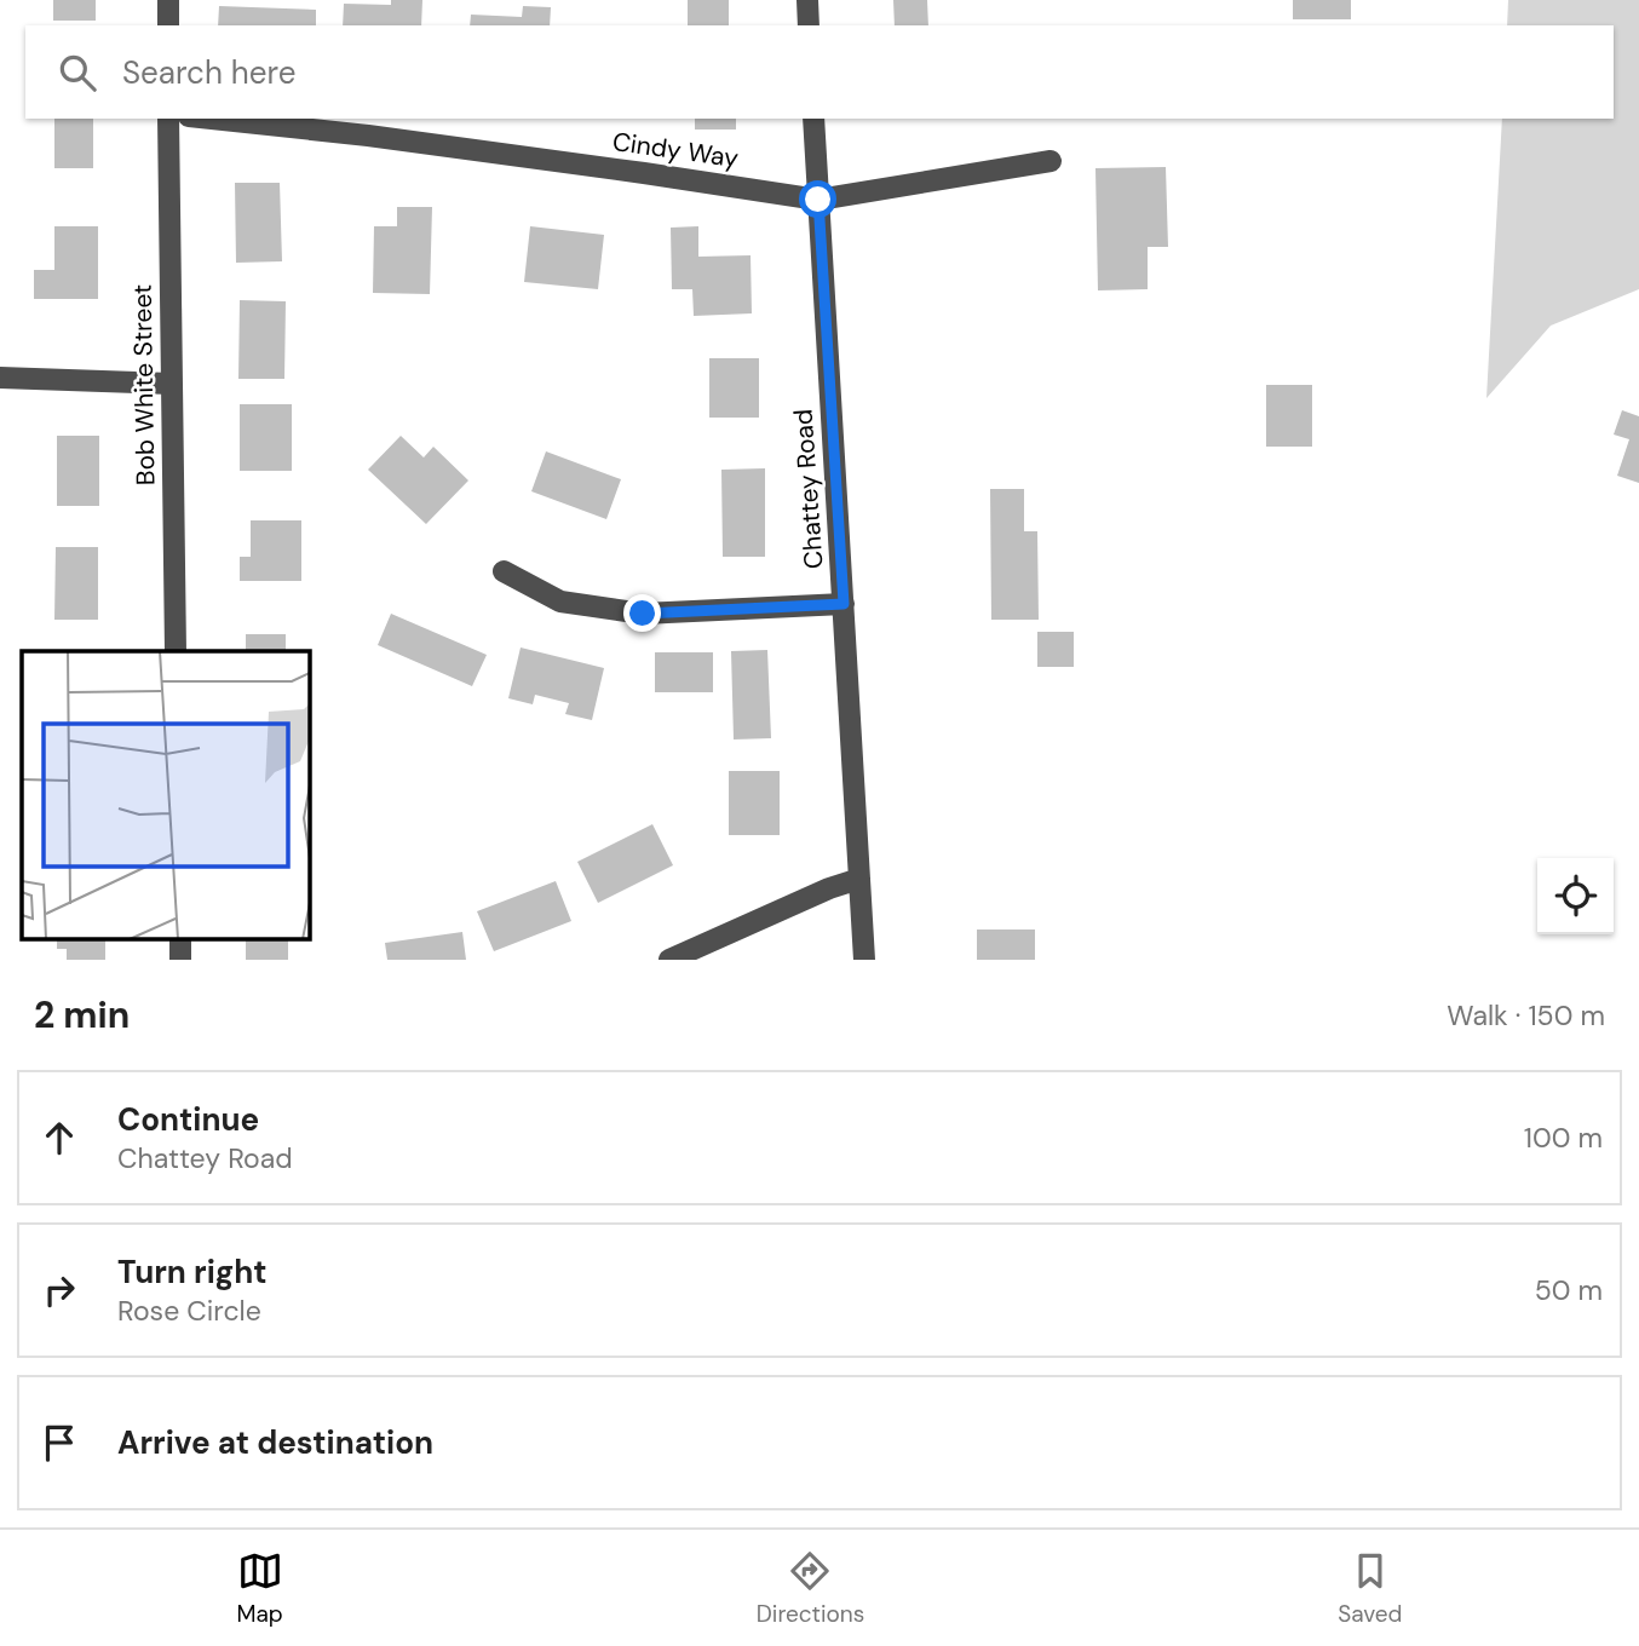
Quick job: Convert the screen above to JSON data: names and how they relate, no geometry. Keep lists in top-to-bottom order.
{
  "streets": {
    "street": ["Cindy Way", "Bob White Street", "Chattey Road"]
  },
  "crossings": [
    ["Cindy Way", "Chattey Road"]
  ],
  "page": {
    "search": "Search here",
    "heading": ["2 min", "Walk · 150 m"],
    "list": [
      ["Continue", "Chattey Road", "100 m"],
      ["Turn right", "Rose Circle", "50 m"],
      "Arrive at destination"
    ],
    "nav": ["Map", "Directions", "Saved"]
  }
}
